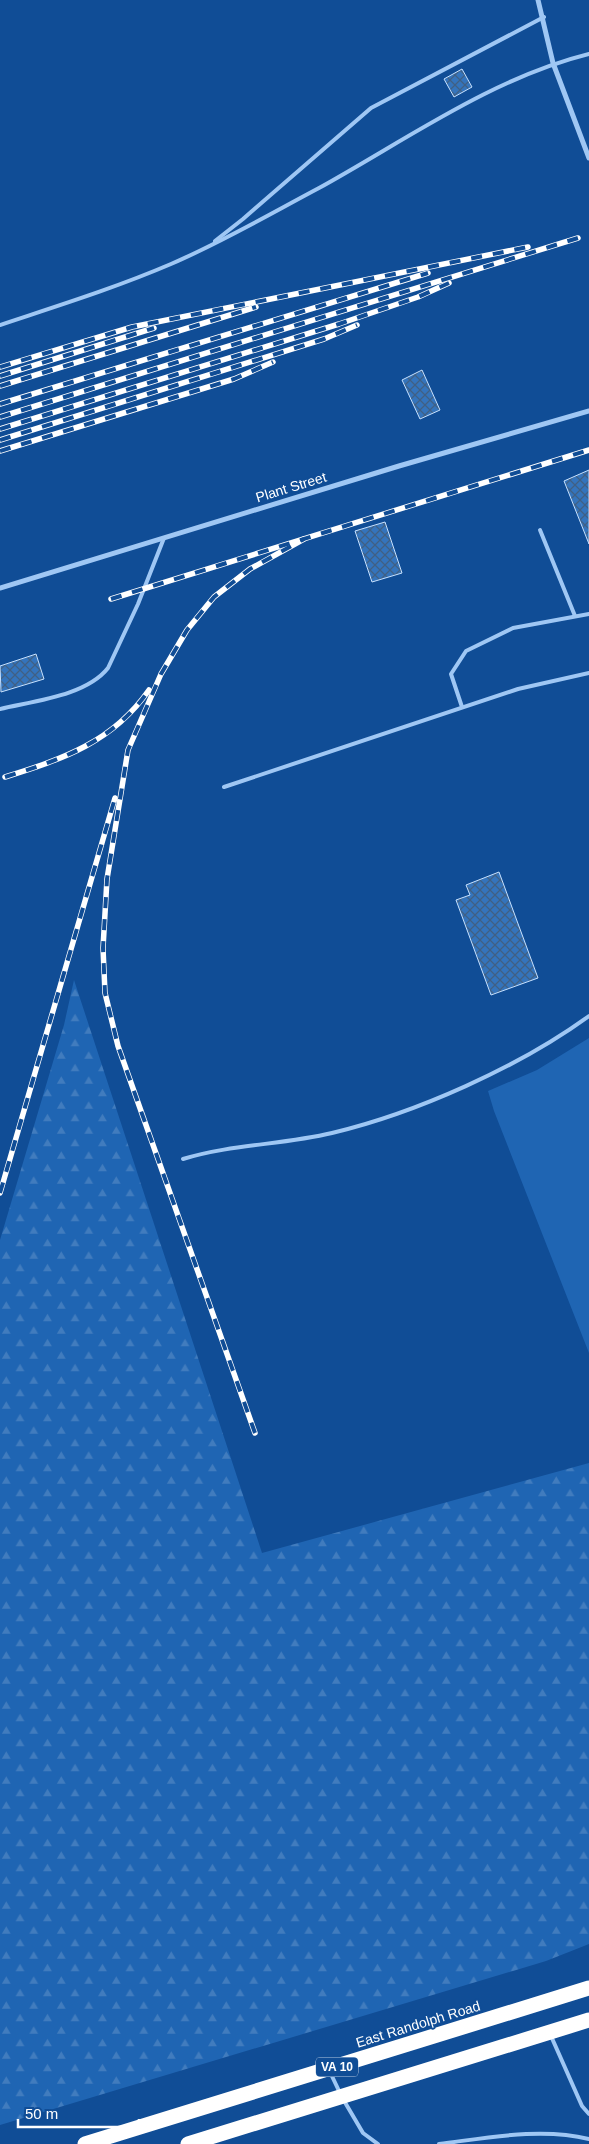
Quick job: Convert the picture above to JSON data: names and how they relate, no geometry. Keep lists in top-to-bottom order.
{
  "streets": {
    "highway": ["East Randolph Road", "VA 10"],
    "street": ["Plant Street"]
  },
  "scale_bar": "50 m"
}
